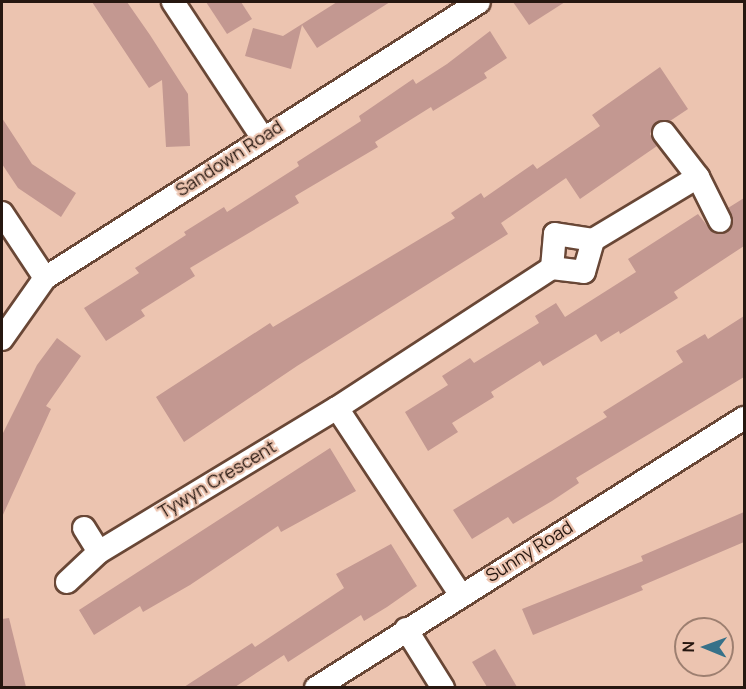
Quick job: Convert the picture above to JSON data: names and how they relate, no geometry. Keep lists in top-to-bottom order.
{
  "streets": {
    "street": ["Sandown Road", "Tywyn Crescent", "Sunny Road"]
  },
  "north": "left"
}
